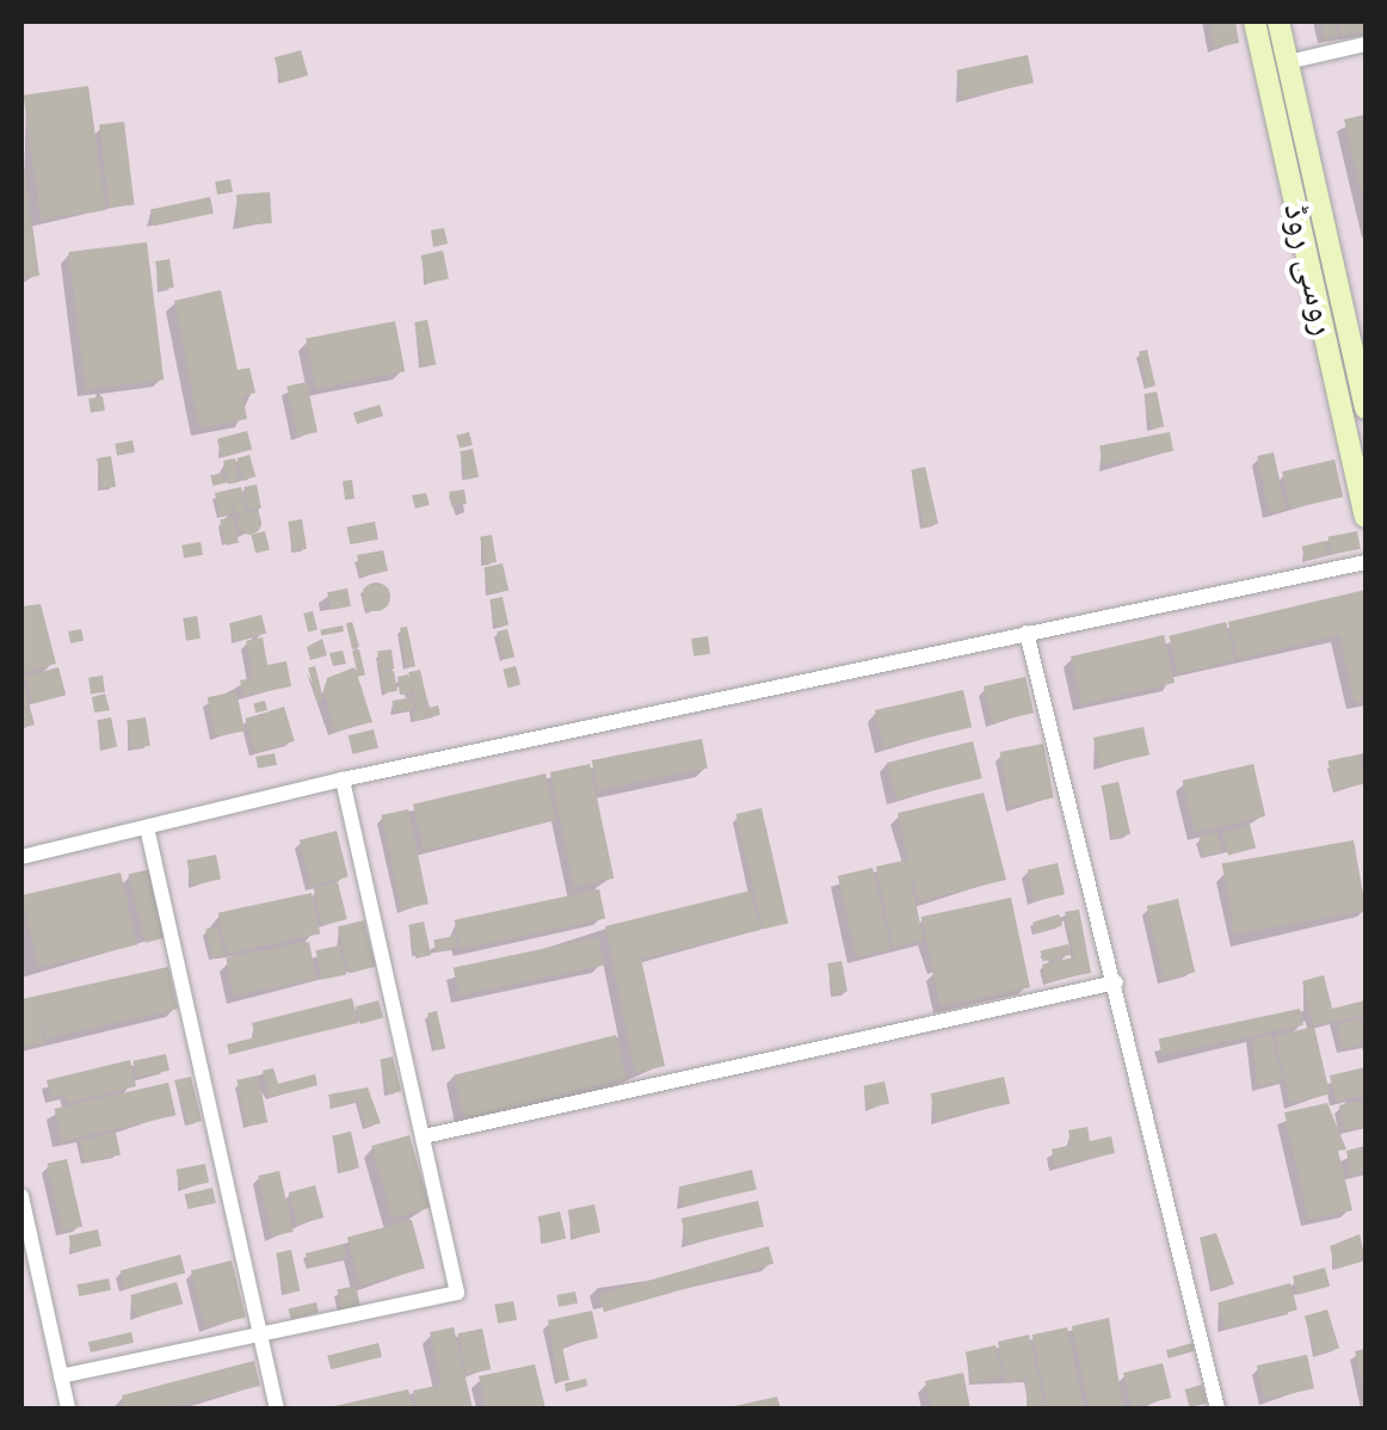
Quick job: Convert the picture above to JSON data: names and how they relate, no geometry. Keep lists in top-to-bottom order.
{
  "streets": {
    "main road": ["روسی روڈ"]
  }
}
